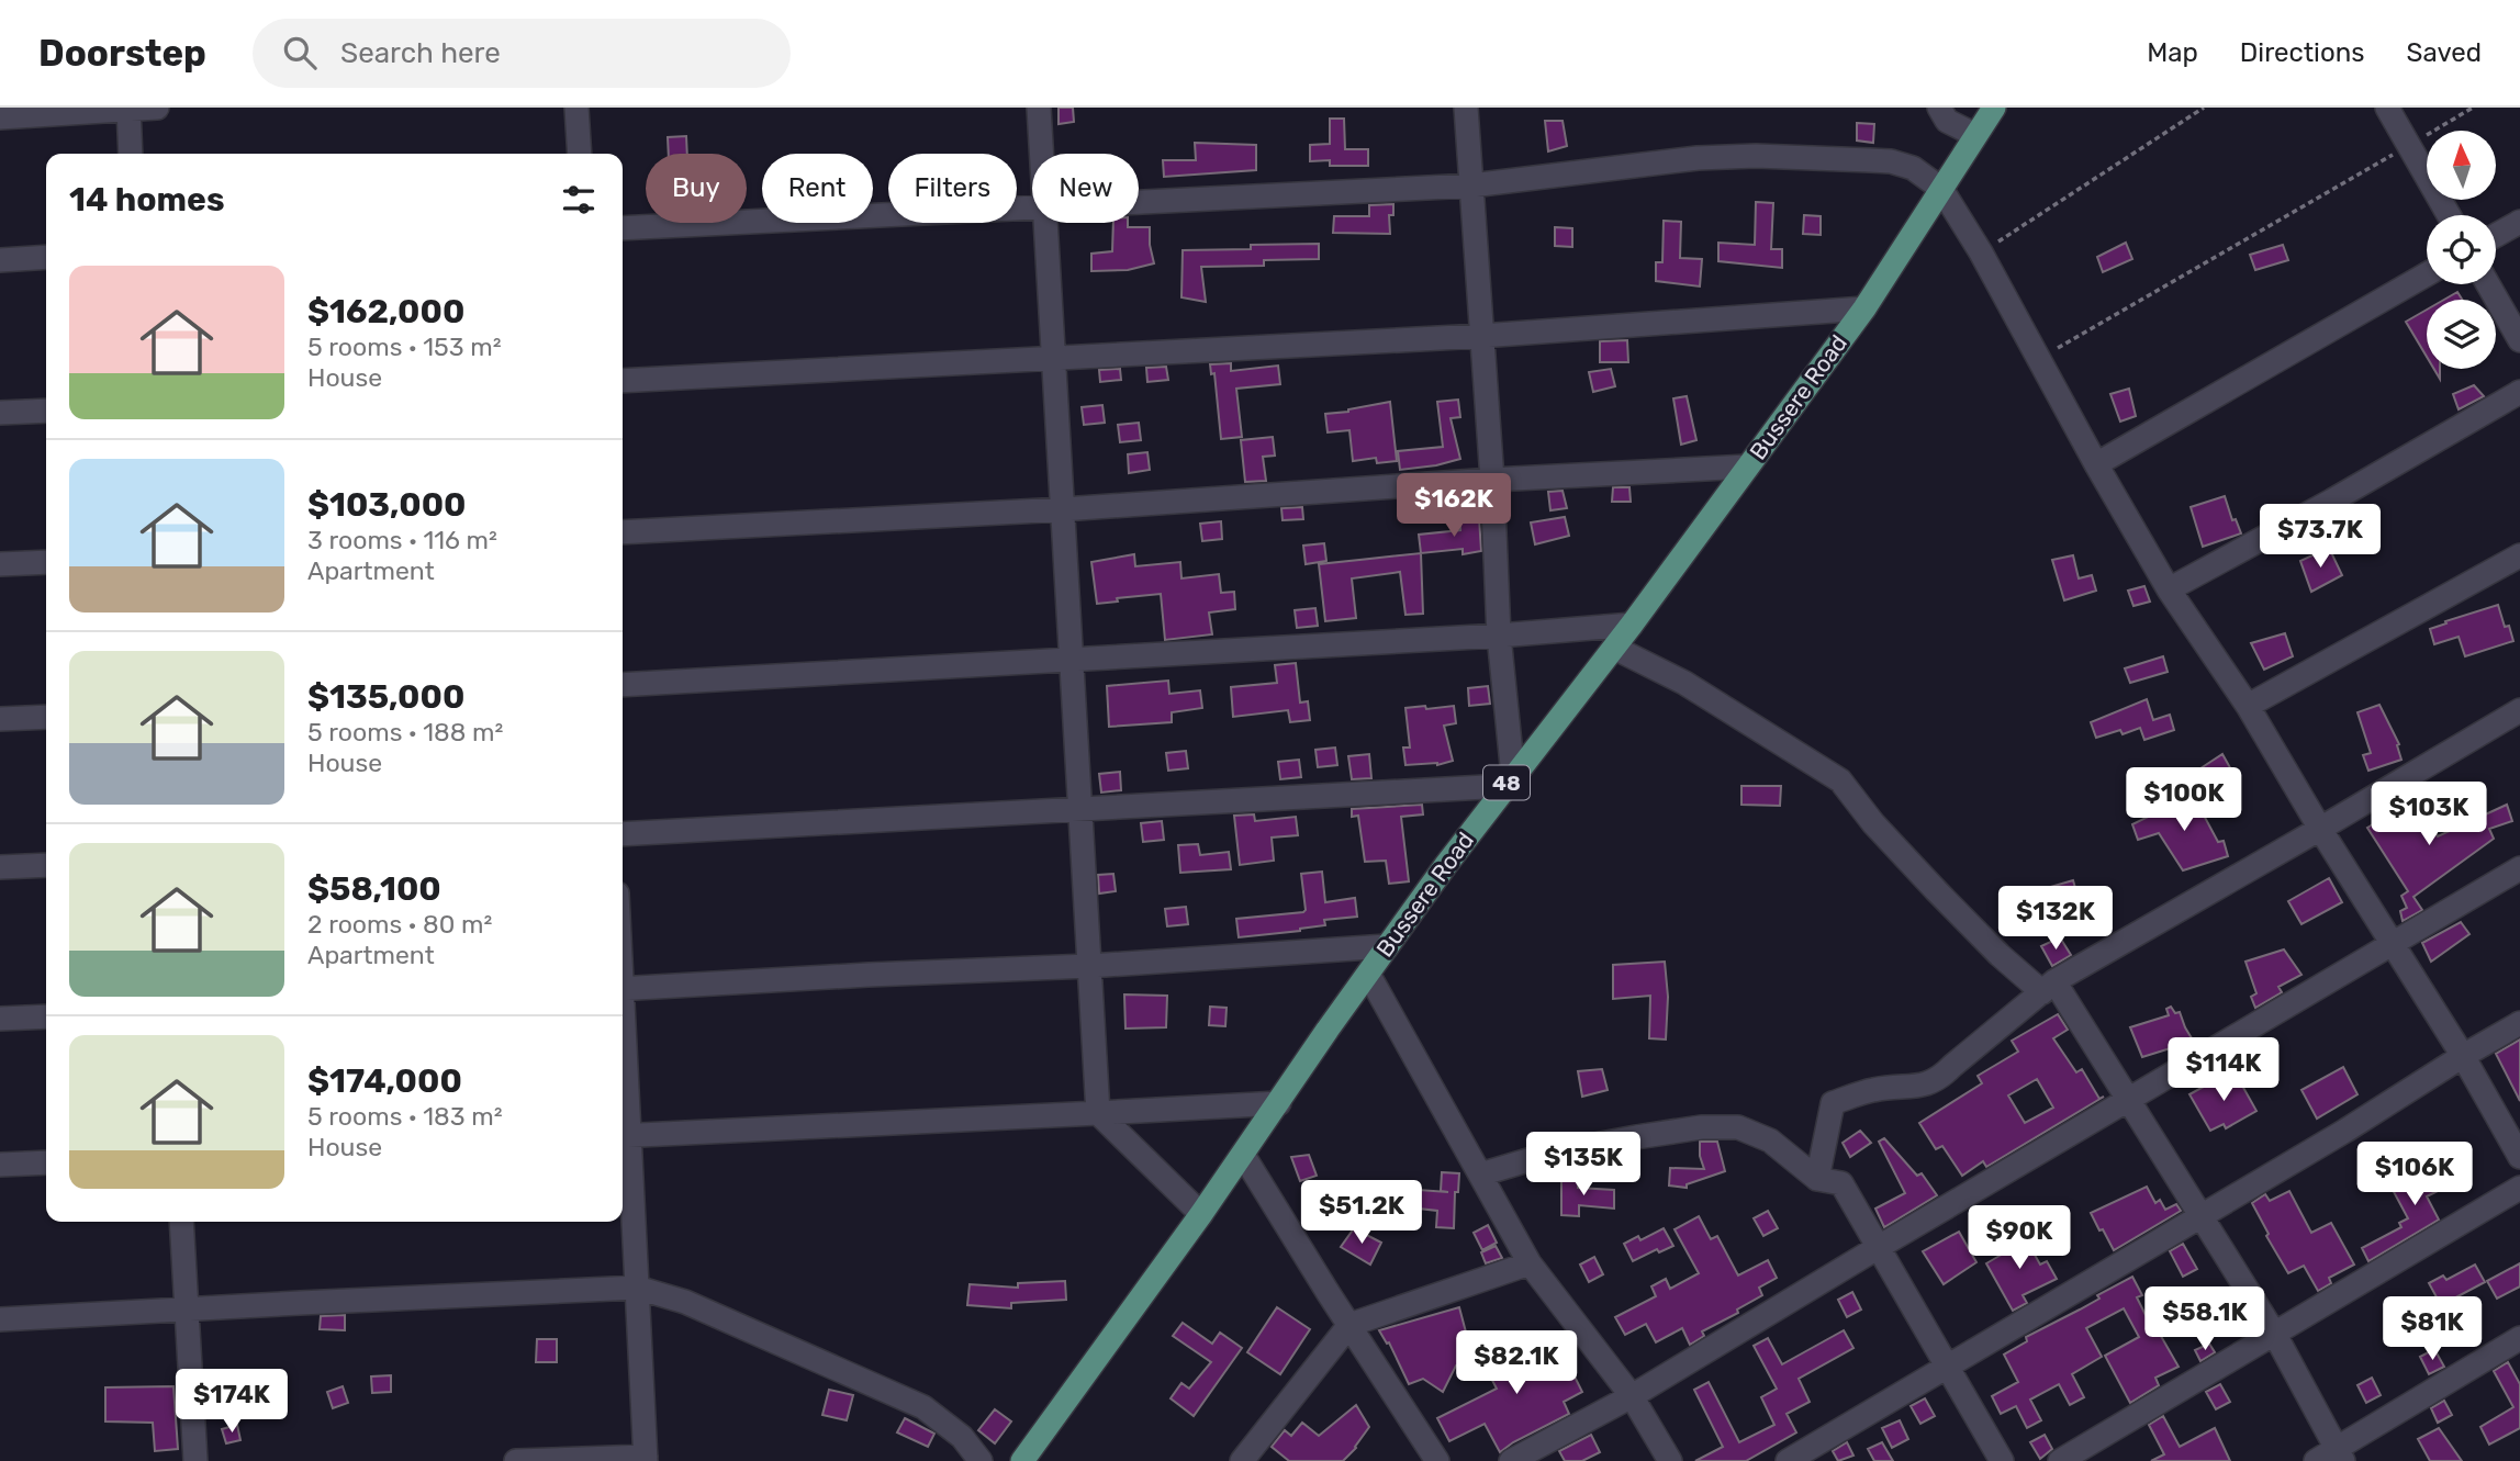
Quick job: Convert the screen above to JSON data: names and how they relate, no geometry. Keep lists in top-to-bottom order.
{
  "streets": {
    "main road": ["Bussere Road", "48"]
  },
  "north": "top",
  "page": {
    "header": "Doorstep",
    "search": "Search here",
    "nav": ["Map", "Directions", "Saved"],
    "chip": [
      "Buy",
      "Rent",
      "Filters",
      "New"
    ],
    "heading": "14 homes",
    "list": [
      {
        "name": "$162,000",
        "note": "5 rooms · 153 m² · House"
      },
      {
        "name": "$103,000",
        "note": "3 rooms · 116 m² · Apartment"
      },
      {
        "name": "$135,000",
        "note": "5 rooms · 188 m² · House"
      },
      {
        "name": "$58,100",
        "note": "2 rooms · 80 m² · Apartment"
      },
      {
        "name": "$174,000",
        "note": "5 rooms · 183 m² · House"
      }
    ],
    "price": [
      "$162K",
      "$73.7K",
      "$100K",
      "$103K",
      "$132K",
      "$114K",
      "$135K",
      "$106K",
      "$51.2K",
      "$90K",
      "$58.1K",
      "$81K",
      "$82.1K",
      "$174K"
    ]
  }
}
